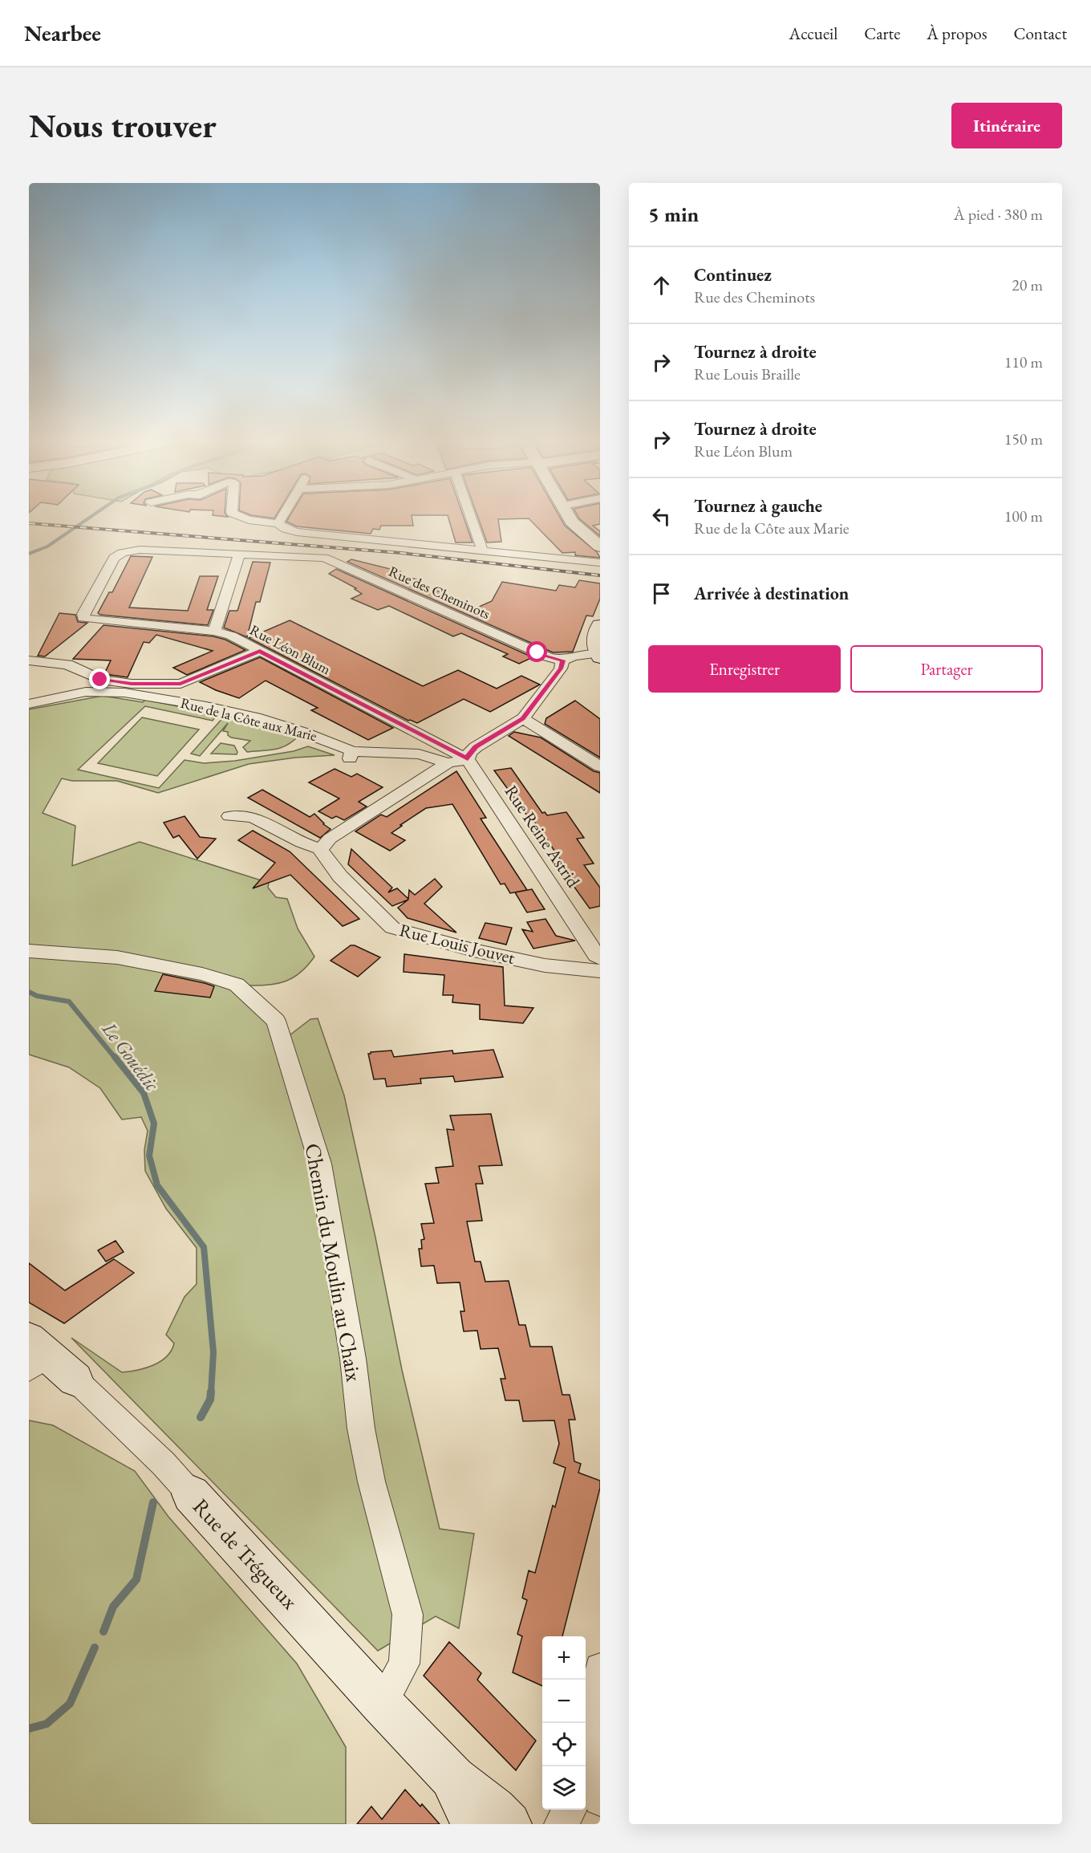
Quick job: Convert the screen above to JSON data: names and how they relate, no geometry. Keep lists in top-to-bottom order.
{
  "streets": {
    "main road": ["Rue de Trégueux"],
    "street": [
      "Rue des Cheminots",
      "Rue Léon Blum",
      "Rue de la Côte aux Marie",
      "Rue Reine Astrid",
      "Rue Louis Jouvet",
      "Chemin du Moulin au Chaix"
    ]
  },
  "crossings": [
    ["Rue des Cheminots", "Rue Léon Blum"],
    ["Rue Léon Blum", "Rue de la Côte aux Marie"],
    ["Chemin du Moulin au Chaix", "Rue de Trégueux"]
  ],
  "water": ["Le Gouédic"],
  "page": {
    "header": "Nearbee",
    "nav": [
      "Accueil",
      "Carte",
      "À propos",
      "Contact"
    ],
    "buttons": [
      "Itinéraire",
      ["Enregistrer", "Partager"]
    ],
    "title": "Nous trouver",
    "heading": ["5 min", "À pied · 380 m"],
    "list": [
      ["Continuez", "Rue des Cheminots", "20 m"],
      ["Tournez à droite", "Rue Louis Braille", "110 m"],
      ["Tournez à droite", "Rue Léon Blum", "150 m"],
      ["Tournez à gauche", "Rue de la Côte aux Marie", "100 m"],
      "Arrivée à destination"
    ],
    "map_buttons": ["+", "−"]
  }
}
